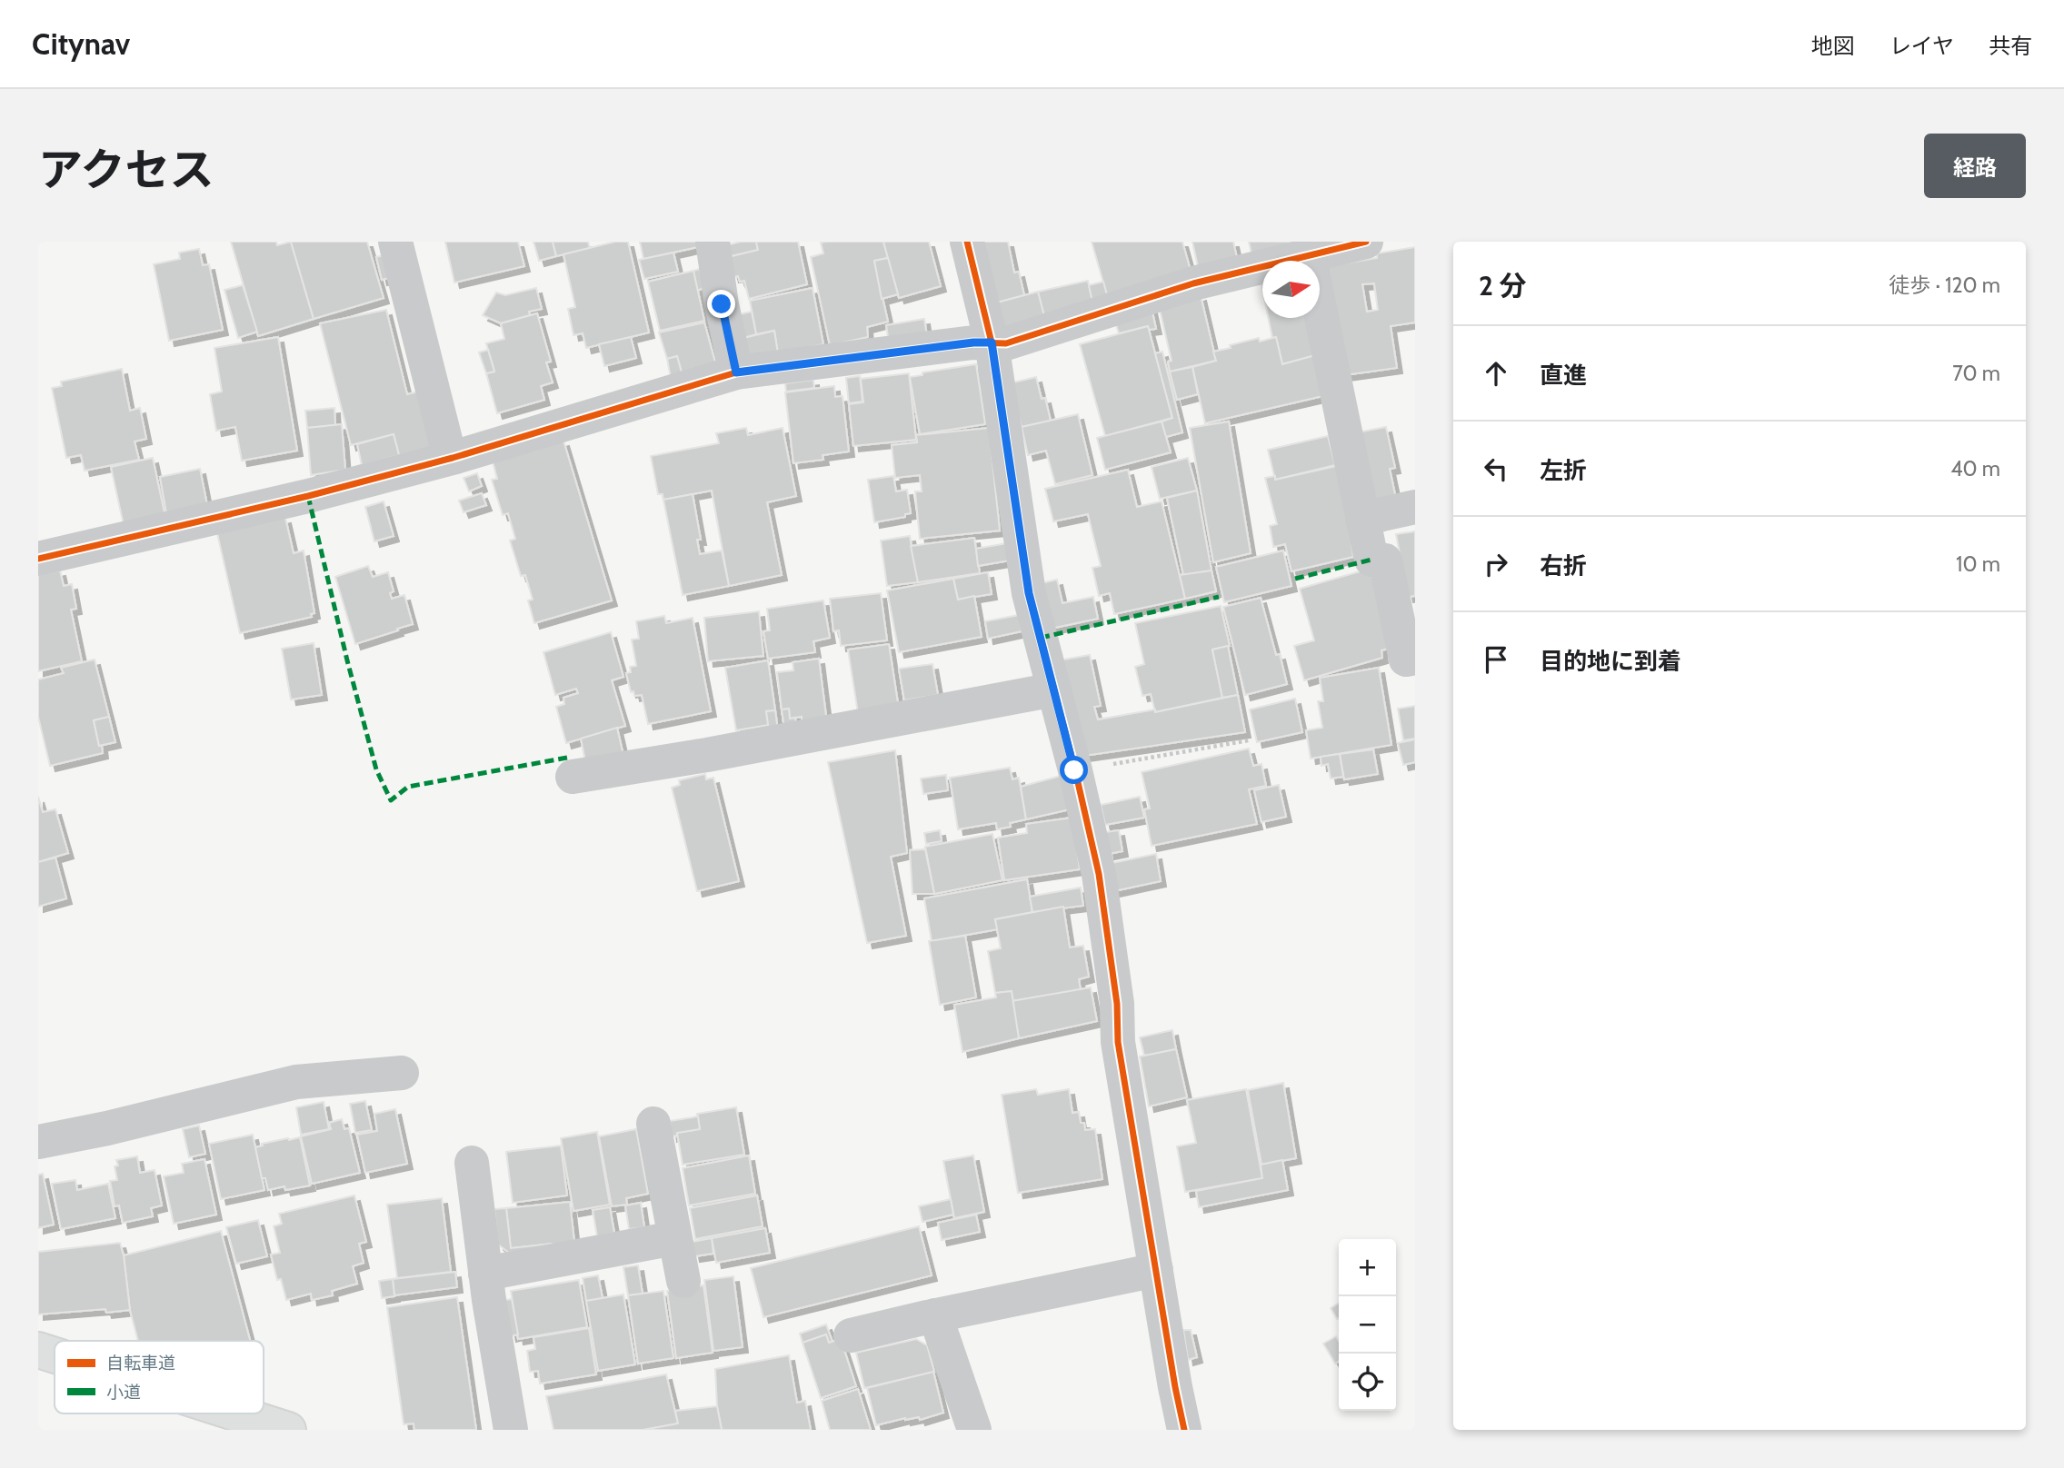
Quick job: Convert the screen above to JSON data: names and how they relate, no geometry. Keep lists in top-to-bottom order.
{
  "legend": ["自転車道", "小道"],
  "north": "right",
  "page": {
    "header": "Citynav",
    "nav": ["地図", "レイヤ", "共有"],
    "title": "アクセス",
    "buttons": "経路",
    "heading": ["2 分", "徒歩 · 120 m"],
    "list": [
      ["直進", "70 m"],
      ["左折", "40 m"],
      ["右折", "10 m"],
      "目的地に到着"
    ],
    "map_buttons": ["+", "−"]
  }
}
